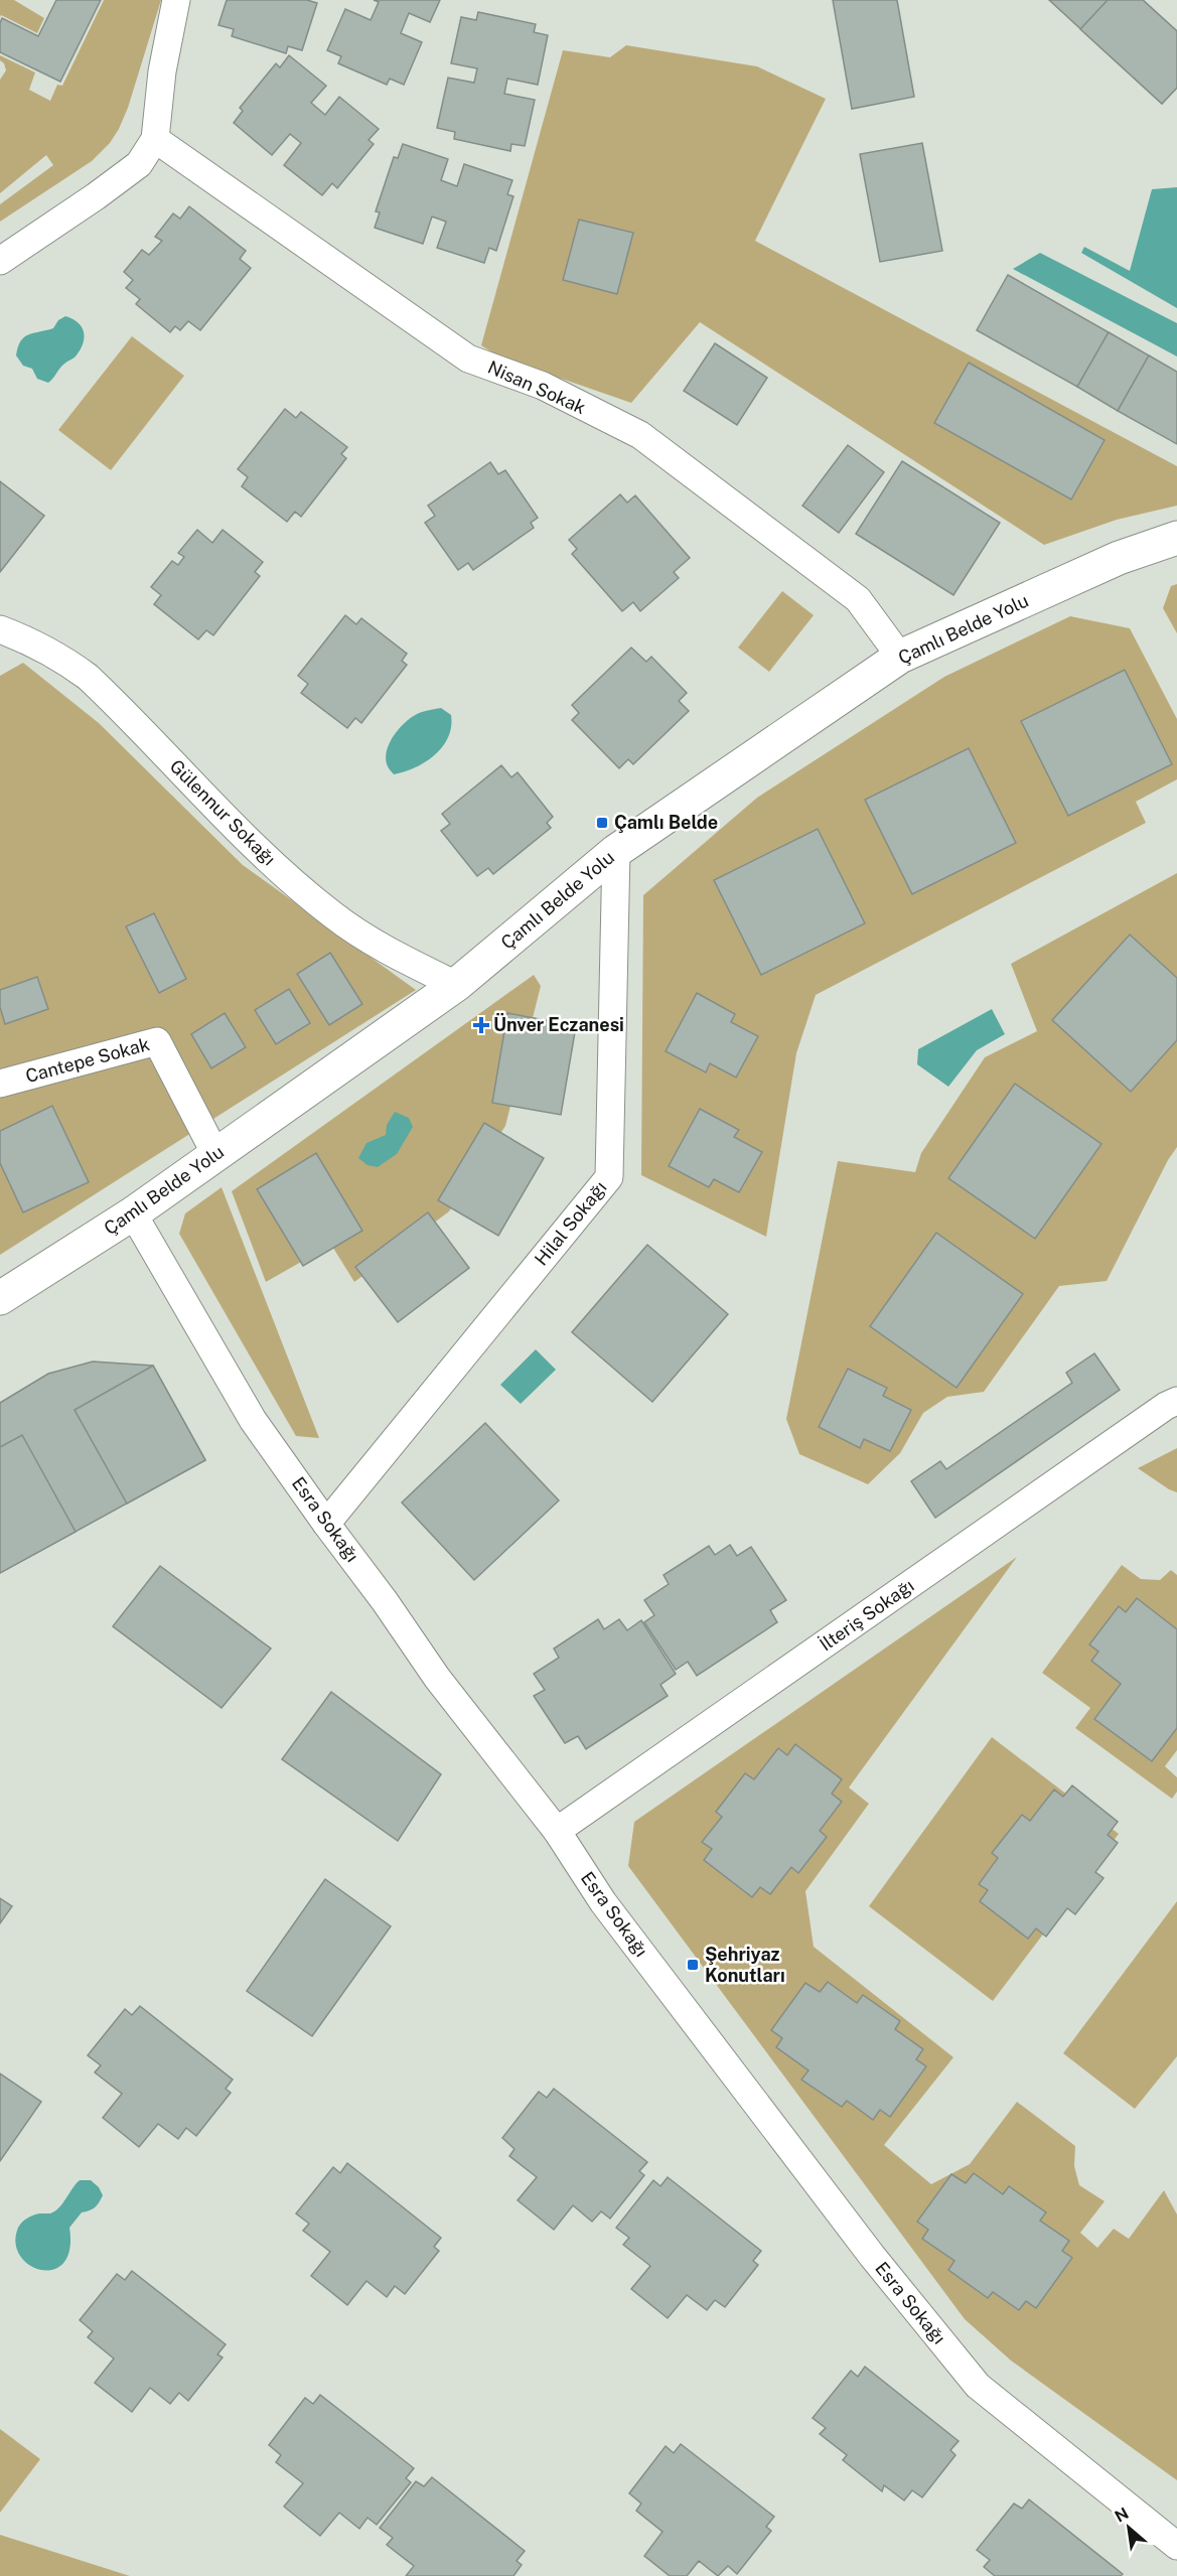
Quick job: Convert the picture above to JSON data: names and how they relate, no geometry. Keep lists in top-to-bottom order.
{
  "streets": {
    "street": [
      "Nisan Sokak",
      "Çamlı Belde Yolu",
      "Gülennur Sokağı",
      "Cantepe Sokak",
      "Hilal Sokağı",
      "Esra Sokağı",
      "İlteriş Sokağı"
    ]
  },
  "crossings": [
    ["Nisan Sokak", "Çamlı Belde Yolu"],
    ["Çamlı Belde Yolu", "Gülennur Sokağı"],
    ["Çamlı Belde Yolu", "Cantepe Sokak"],
    ["Çamlı Belde Yolu", "Hilal Sokağı"],
    ["Çamlı Belde Yolu", "Esra Sokağı"],
    ["Hilal Sokağı", "Esra Sokağı"],
    ["Esra Sokağı", "İlteriş Sokağı"]
  ],
  "places": {
    "transit": ["Çamlı Belde", "Şehriyaz Konutları"],
    "health": ["Ünver Eczanesi"]
  },
  "north": "top left"
}
